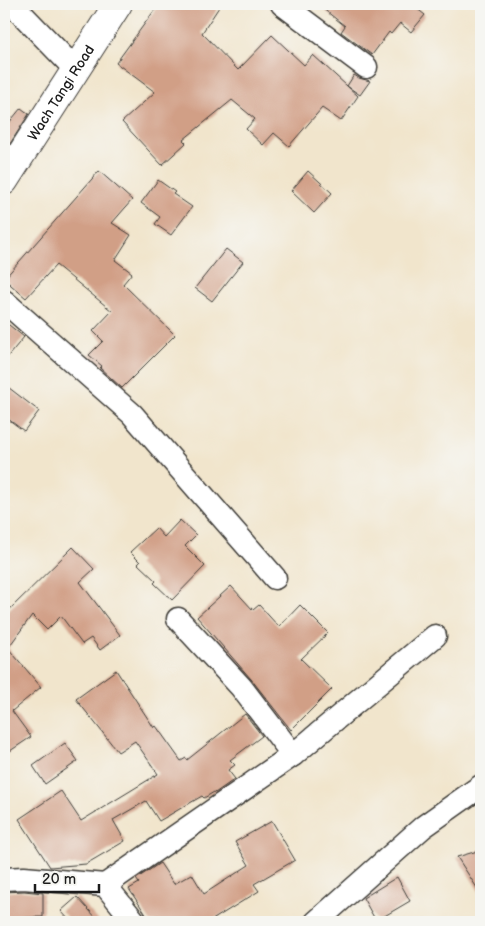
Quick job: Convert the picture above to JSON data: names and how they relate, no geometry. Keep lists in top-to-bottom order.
{
  "streets": {
    "main road": ["Wach Tangi Road"]
  },
  "scale_bar": "20 m"
}
